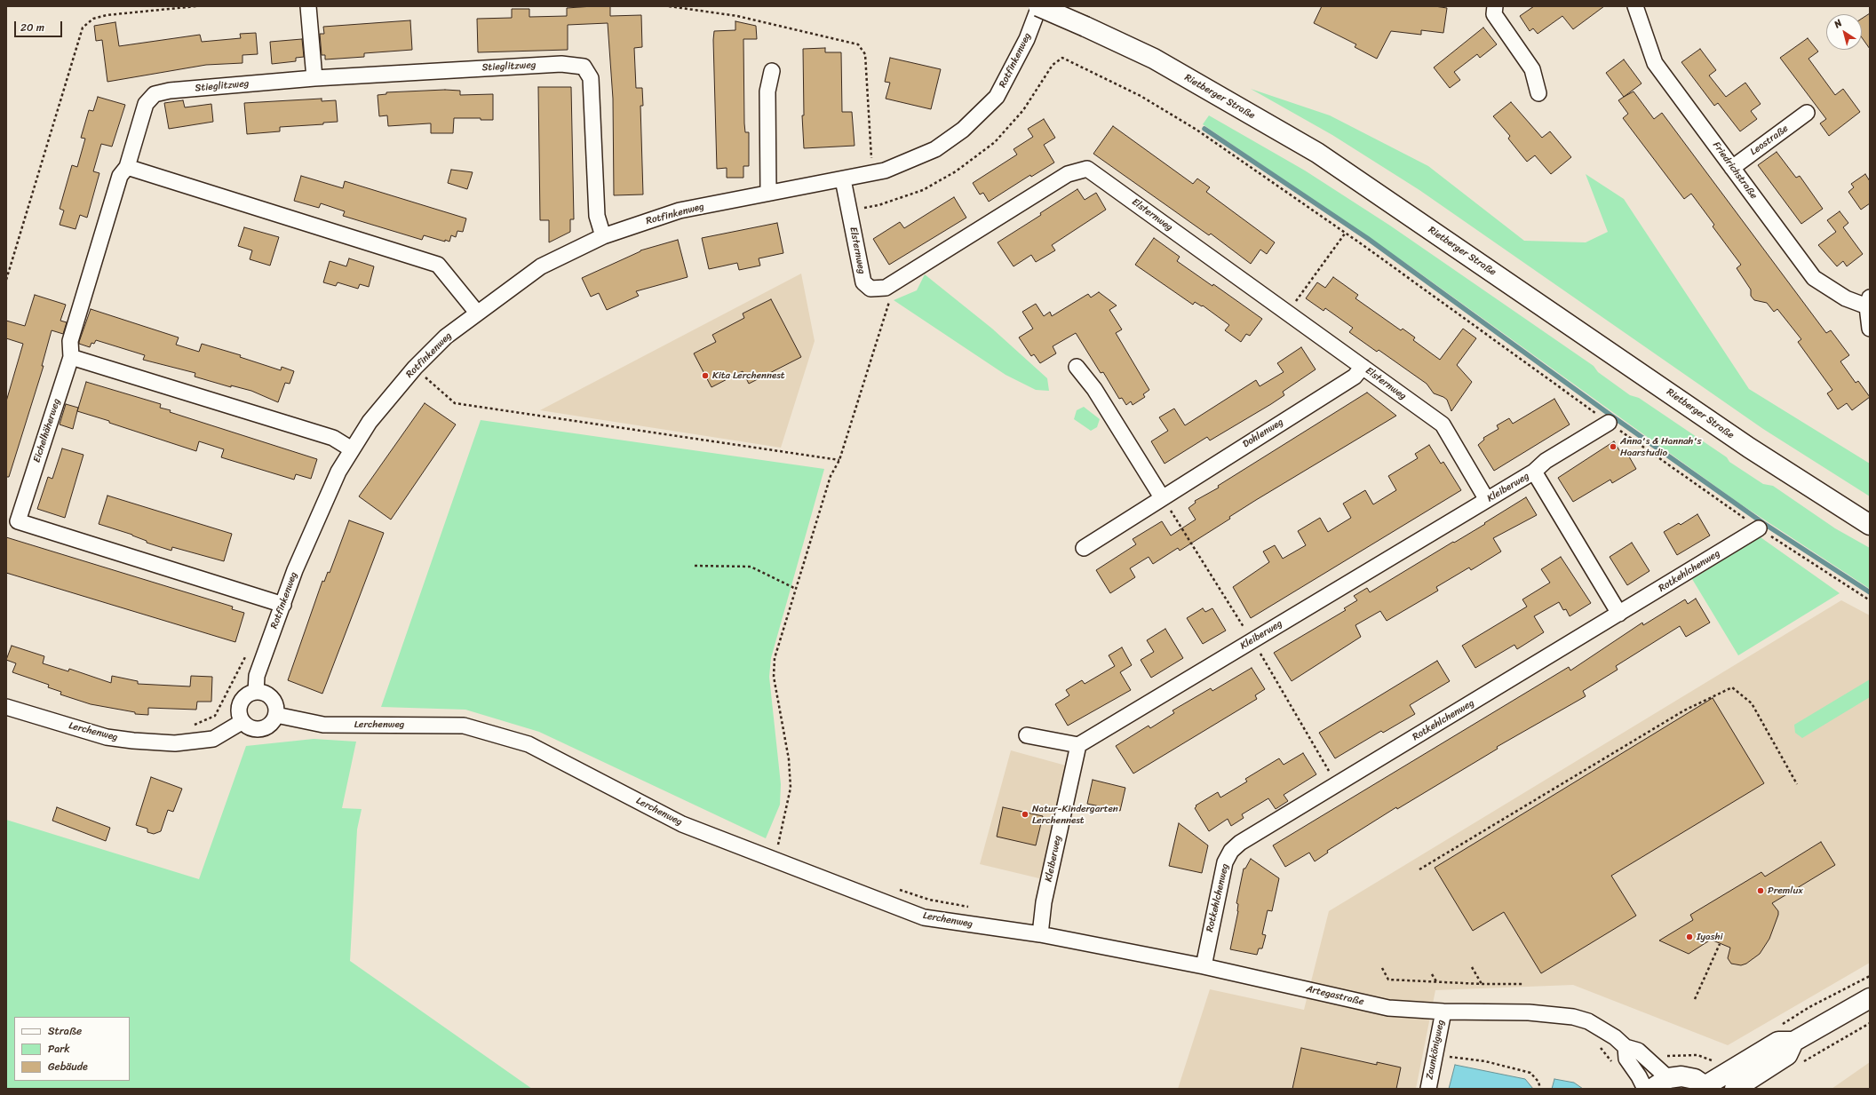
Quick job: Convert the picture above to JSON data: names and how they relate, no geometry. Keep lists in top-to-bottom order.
{
  "streets": {
    "main road": ["Rietberger Straße"],
    "street": [
      "Rotfinkenweg",
      "Stieglitzweg",
      "Leostraße",
      "Friedrichstraße",
      "Elsternweg",
      "Eichelhäherweg",
      "Dohlenweg",
      "Kleiberweg",
      "Rotkehlchenweg",
      "Lerchenweg",
      "Artegastraße",
      "Zaunkönigweg"
    ]
  },
  "crossings": [
    ["Rotfinkenweg", "Stieglitzweg"],
    ["Rotfinkenweg", "Rietberger Straße"],
    ["Rotfinkenweg", "Elsternweg"],
    ["Rotfinkenweg", "Eichelhäherweg"],
    ["Rotfinkenweg", "Lerchenweg"],
    ["Stieglitzweg", "Eichelhäherweg"],
    ["Leostraße", "Friedrichstraße"],
    ["Elsternweg", "Dohlenweg"],
    ["Elsternweg", "Kleiberweg"],
    ["Kleiberweg", "Lerchenweg"],
    ["Kleiberweg", "Artegastraße"],
    ["Rotkehlchenweg", "Artegastraße"],
    ["Lerchenweg", "Artegastraße"],
    ["Artegastraße", "Zaunkönigweg"]
  ],
  "places": [
    "Kita Lerchennest",
    "Anna's & Hannah's Haarstudio",
    "Natur-Kindergarten Lerchennest",
    "Premlux",
    "Iyashi"
  ],
  "legend": ["Straße", "Park", "Gebäude"],
  "scale_bar": "20 m",
  "north": "top left"
}
